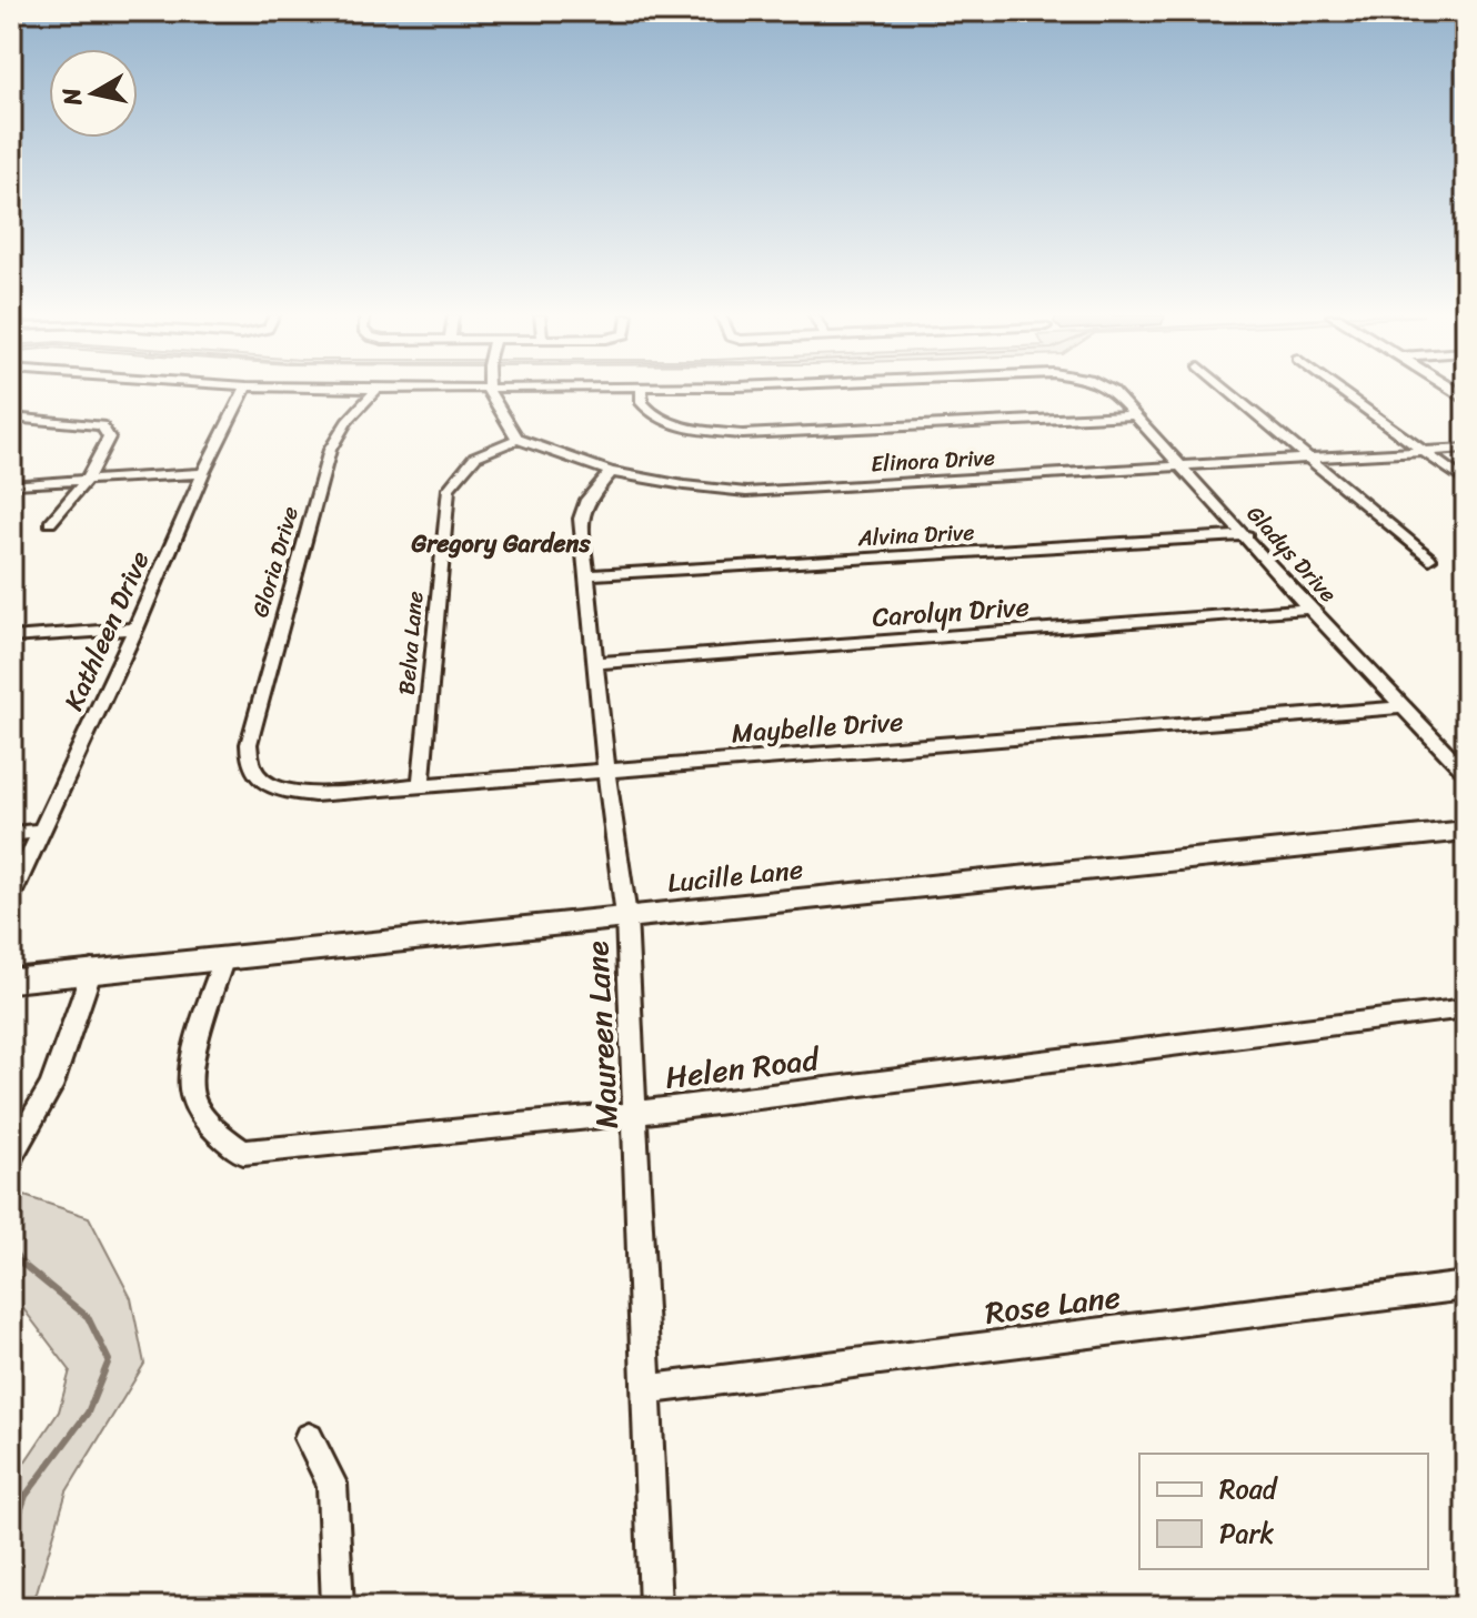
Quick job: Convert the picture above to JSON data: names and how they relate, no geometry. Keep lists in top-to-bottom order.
{
  "streets": {
    "street": [
      "Elinora Drive",
      "Alvina Drive",
      "Gladys Drive",
      "Gloria Drive",
      "Carolyn Drive",
      "Kathleen Drive",
      "Belva Lane",
      "Maybelle Drive",
      "Lucille Lane",
      "Maureen Lane",
      "Helen Road",
      "Rose Lane"
    ]
  },
  "crossings": [
    ["Elinora Drive", "Gladys Drive"],
    ["Elinora Drive", "Belva Lane"],
    ["Elinora Drive", "Maureen Lane"],
    ["Alvina Drive", "Gladys Drive"],
    ["Alvina Drive", "Maureen Lane"],
    ["Gladys Drive", "Carolyn Drive"],
    ["Gladys Drive", "Maybelle Drive"],
    ["Gloria Drive", "Maybelle Drive"],
    ["Carolyn Drive", "Maureen Lane"],
    ["Belva Lane", "Maybelle Drive"],
    ["Maybelle Drive", "Maureen Lane"],
    ["Lucille Lane", "Maureen Lane"],
    ["Lucille Lane", "Helen Road"],
    ["Maureen Lane", "Helen Road"],
    ["Maureen Lane", "Rose Lane"]
  ],
  "districts": ["Gregory Gardens"],
  "legend": ["Road", "Park"],
  "north": "left"
}
